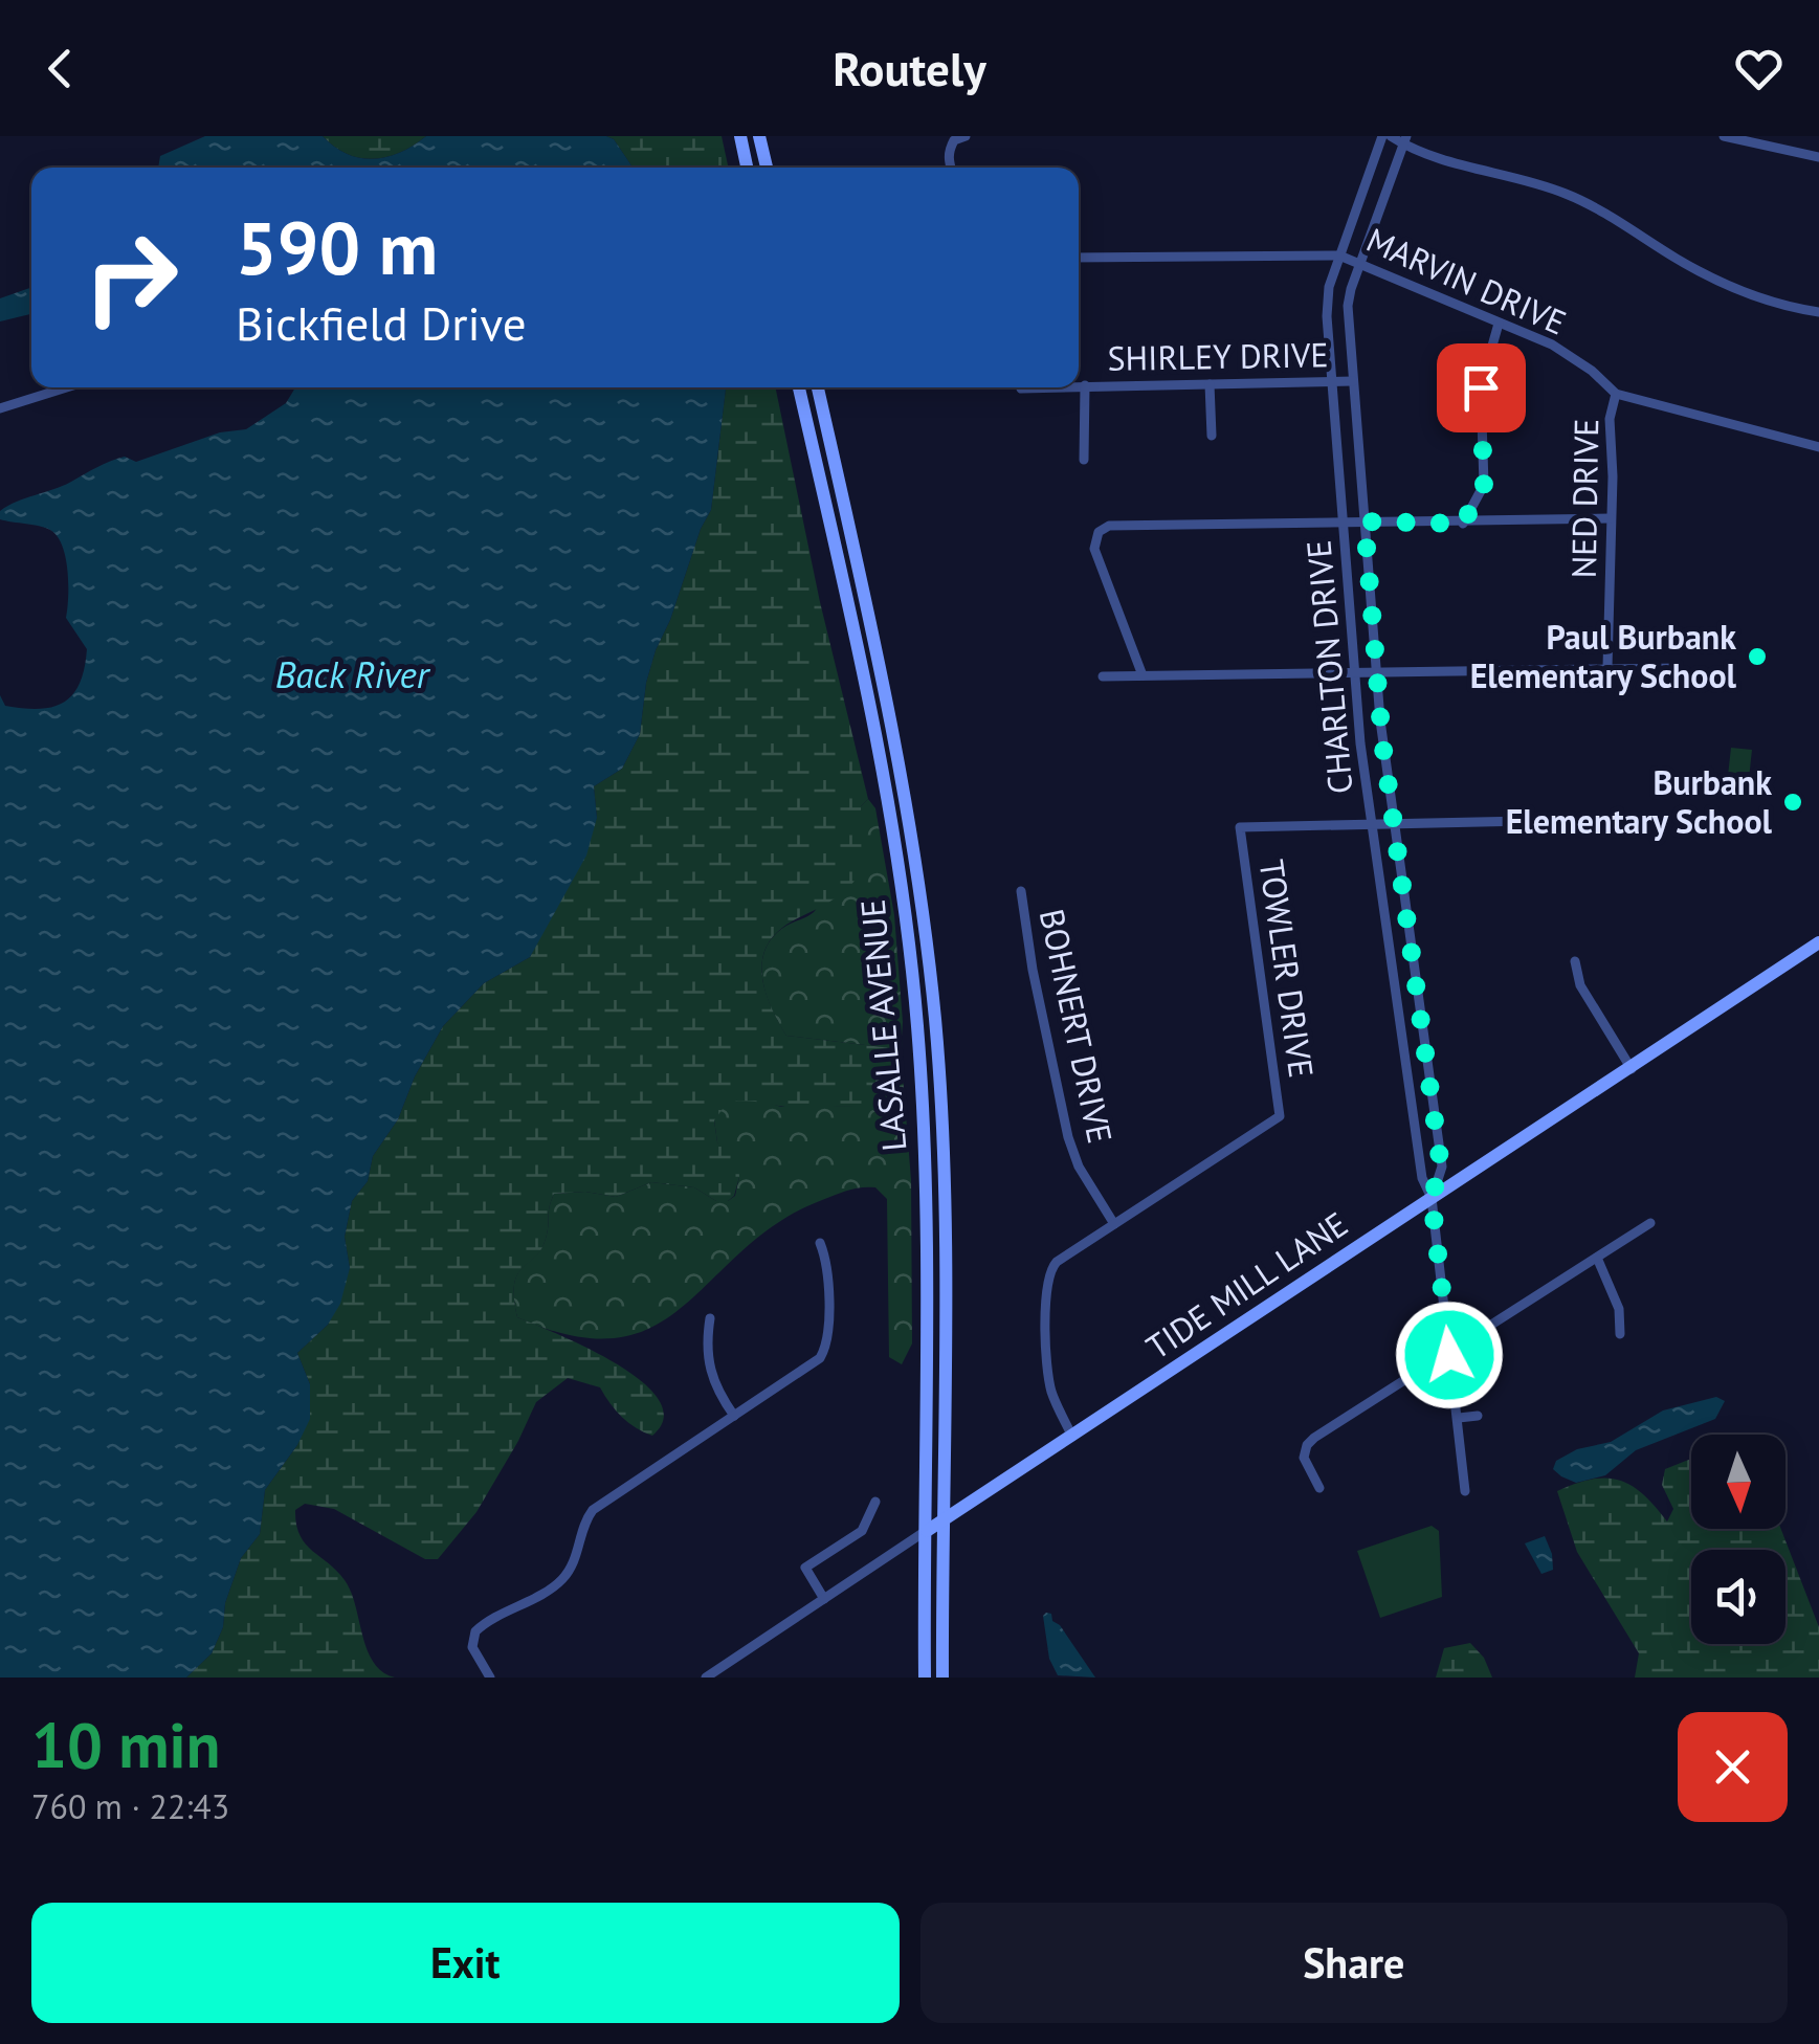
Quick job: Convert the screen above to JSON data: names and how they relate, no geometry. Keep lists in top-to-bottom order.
{
  "streets": {
    "main road": ["LASALLE AVENUE", "TIDE MILL LANE"],
    "street": [
      "MARVIN DRIVE",
      "SHIRLEY DRIVE",
      "NED DRIVE",
      "CHARLTON DRIVE",
      "TOWLER DRIVE",
      "BOHNERT DRIVE"
    ]
  },
  "crossings": [
    ["MARVIN DRIVE", "NED DRIVE"],
    ["MARVIN DRIVE", "CHARLTON DRIVE"],
    ["SHIRLEY DRIVE", "CHARLTON DRIVE"],
    ["CHARLTON DRIVE", "TOWLER DRIVE"],
    ["CHARLTON DRIVE", "TIDE MILL LANE"],
    ["TOWLER DRIVE", "BOHNERT DRIVE"],
    ["TOWLER DRIVE", "TIDE MILL LANE"],
    ["LASALLE AVENUE", "TIDE MILL LANE"]
  ],
  "water": ["Back River"],
  "places": ["Paul Burbank Elementary School", "Burbank Elementary School"],
  "north": "bottom",
  "page": {
    "header": "Routely",
    "turn": ["590 m", "Bickfield Drive"],
    "heading": ["10 min", "760 m · 22:43"],
    "buttons": ["Exit", "Share"]
  }
}
